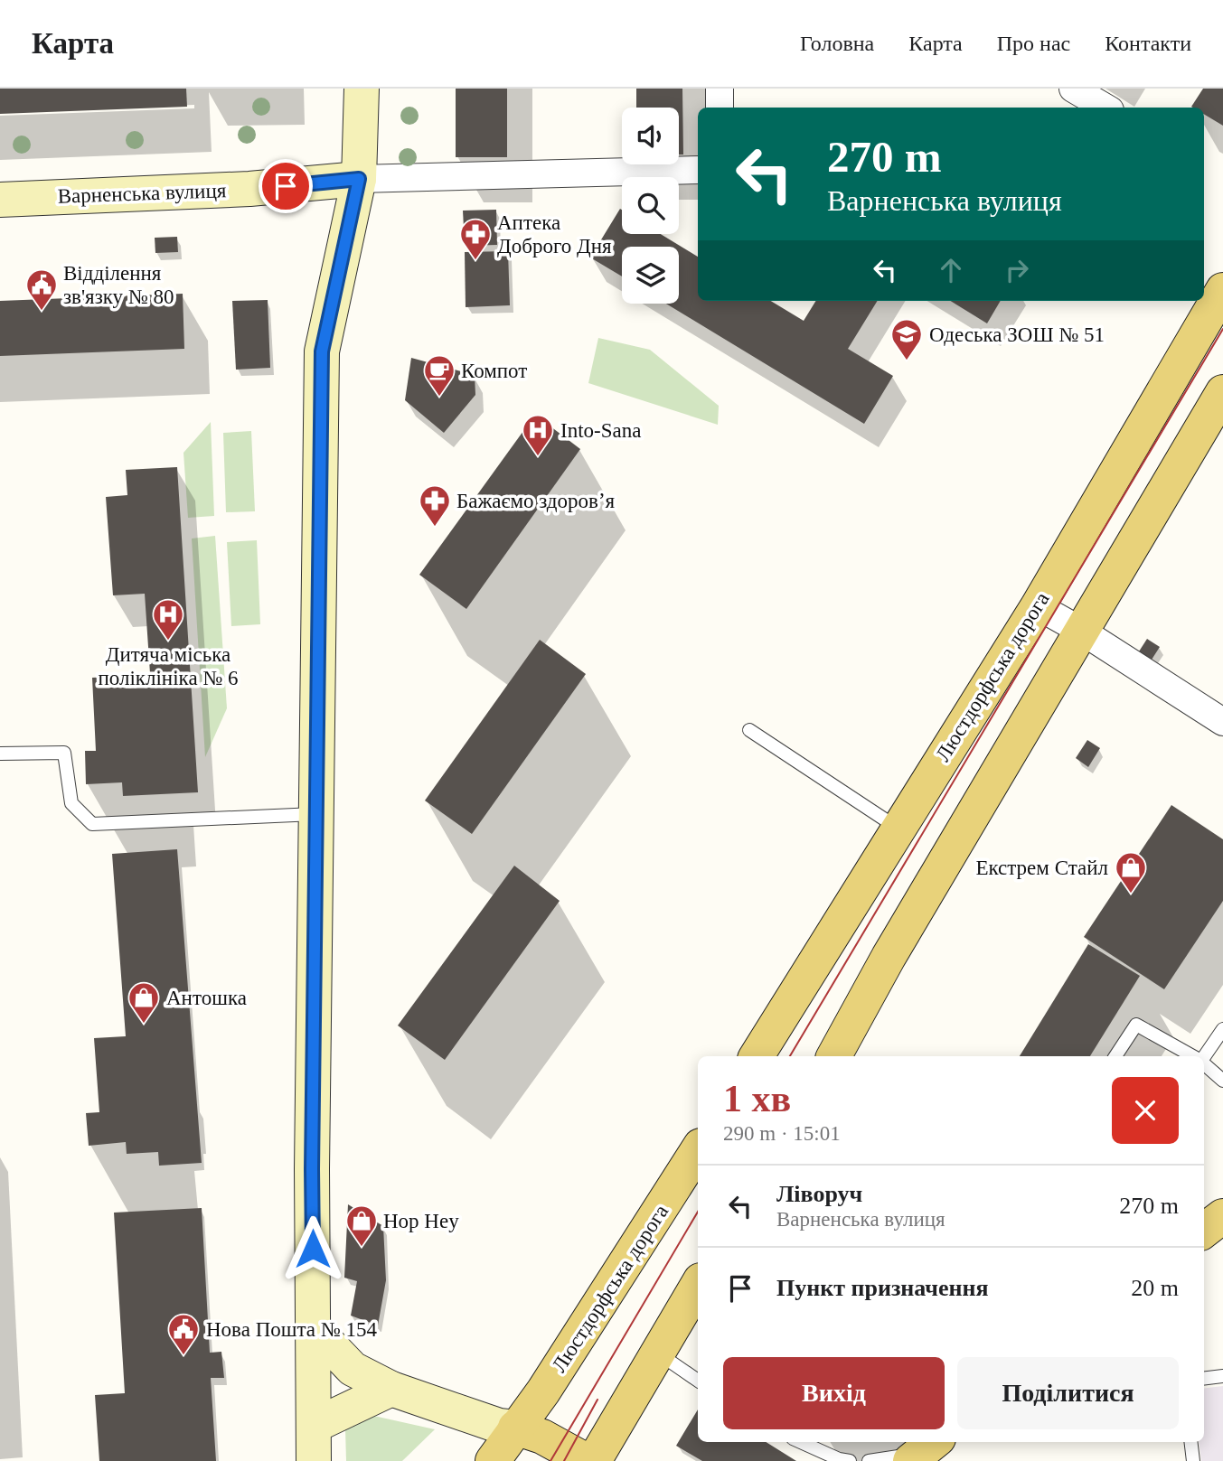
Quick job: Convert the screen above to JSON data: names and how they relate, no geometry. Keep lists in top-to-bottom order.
{
  "streets": {
    "main road": ["Варненська вулиця", "Люстдорфська дорога"]
  },
  "places": {
    "pharmacy": ["Аптека Доброго Дня", "Бажаємо здоровʼя"],
    "public building": ["Відділення зв'язку № 80", "Нова Пошта № 154"],
    "school or university": ["Одеська ЗОШ № 51"],
    "cafe": ["Компот"],
    "hospital": ["Into-Sana", "Дитяча міська поліклініка № 6"],
    "shop": ["Екстрем Стайл", "Антошка", "Hop Hey"]
  },
  "page": {
    "header": "Карта",
    "nav": [
      "Головна",
      "Карта",
      "Про нас",
      "Контакти"
    ],
    "turn": ["270 m", "Варненська вулиця"],
    "heading": ["1 хв", "290 m · 15:01"],
    "list": [
      {
        "name": "Ліворуч",
        "note": "Варненська вулиця",
        "value": "270 m"
      },
      {
        "name": "Пункт призначення",
        "value": "20 m"
      }
    ],
    "buttons": ["Вихід", "Поділитися"]
  }
}
